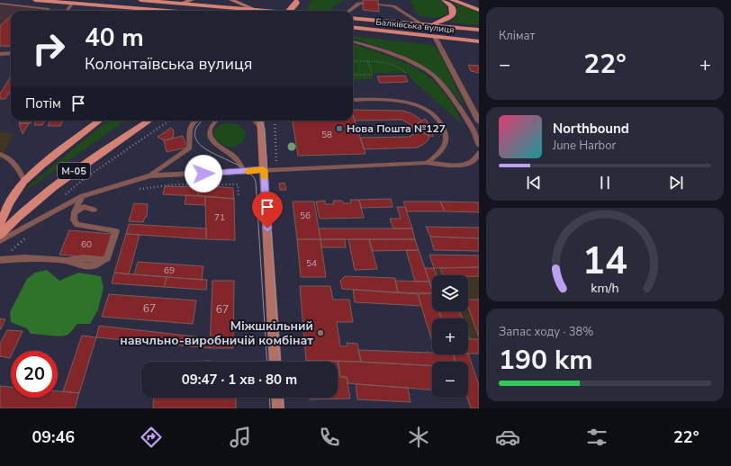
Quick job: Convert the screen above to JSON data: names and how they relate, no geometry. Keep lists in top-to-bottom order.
{
  "streets": {
    "main road": ["Балківська вулиця", "М-05"]
  },
  "places": ["Нова Пошта №127", "Міжшкільний навчльно-виробничій комбінат"],
  "house_numbers": [
    "58",
    "56",
    "71",
    "60",
    "54",
    "69",
    "67",
    "67"
  ],
  "page": {
    "tile": [
      "Клімат",
      ["Запас ходу · 38%", "190 km"]
    ],
    "turn": ["40 m", "Колонтаївська вулиця"],
    "heat": ["−", "22°", "+"],
    "then": "Потім",
    "song": ["Northbound", "June Harbor"],
    "map_buttons": ["+", "−"],
    "limit": "20",
    "trip": "09:47 · 1 хв · 80 m",
    "tabs": ["09:46", "22°"],
    "gauge": ["14", "km/h"]
  }
}
